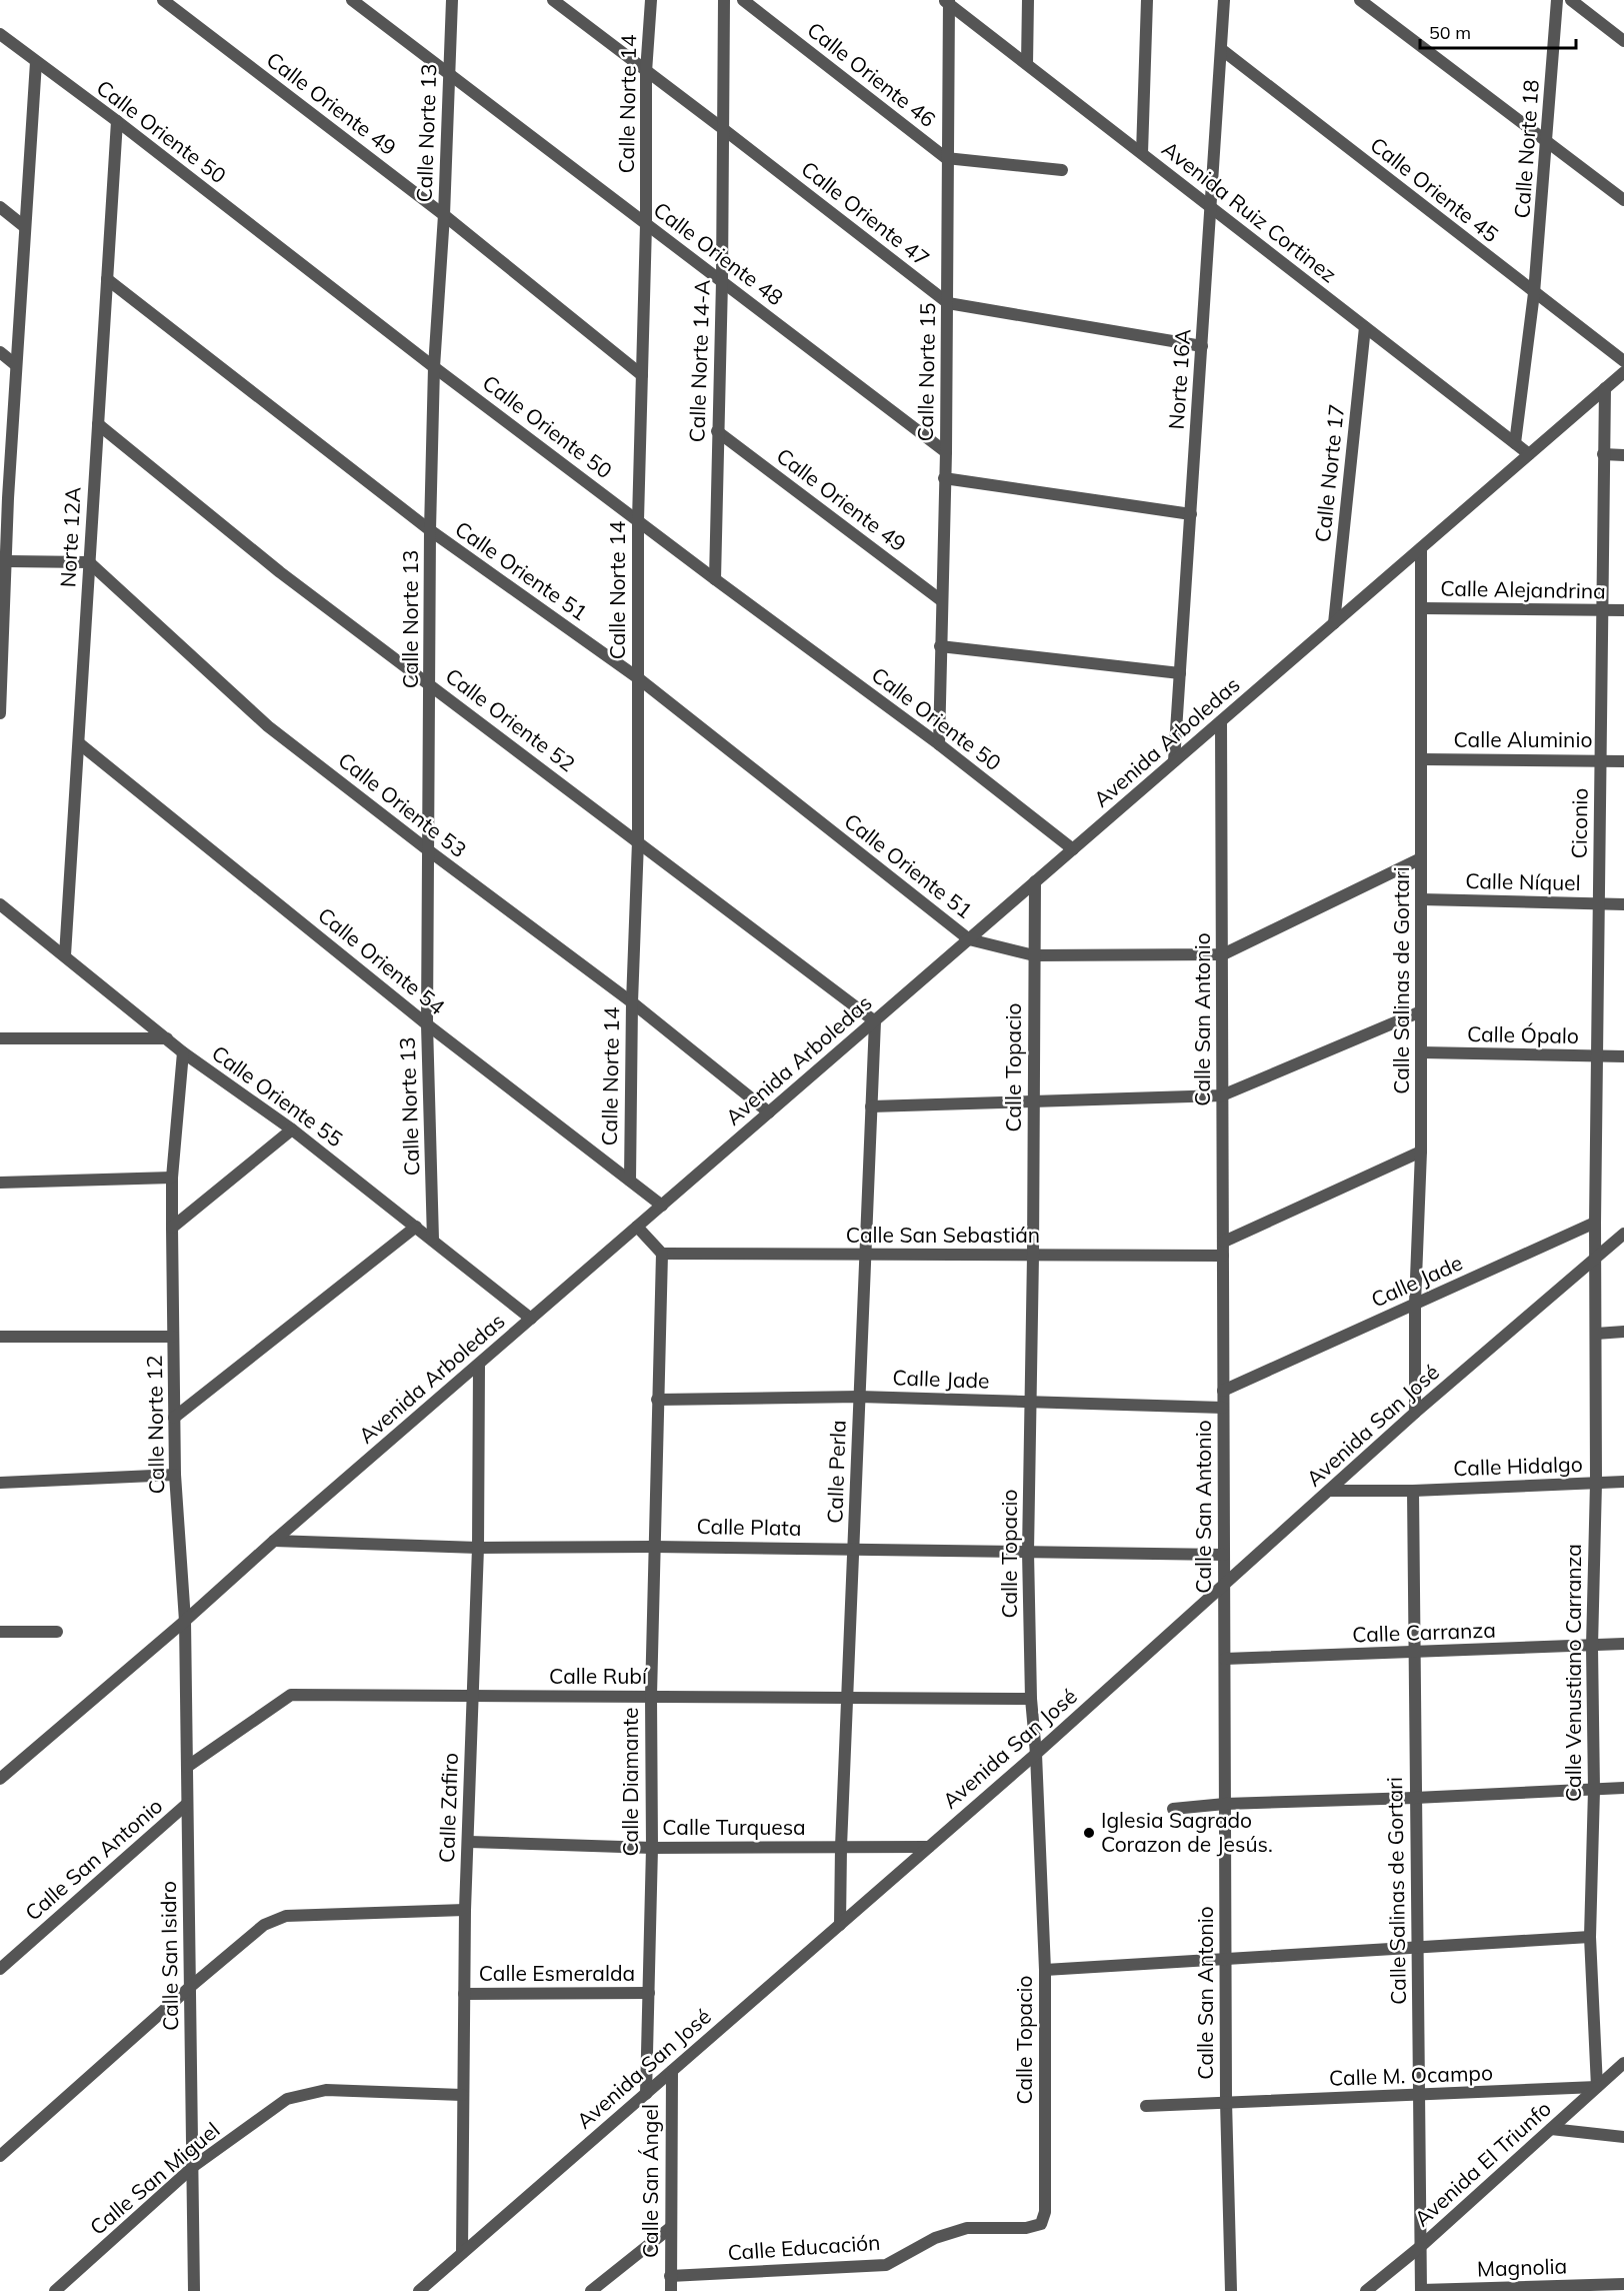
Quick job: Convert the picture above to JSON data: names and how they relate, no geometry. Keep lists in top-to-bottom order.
{
  "streets": {
    "street": [
      "Calle Oriente 46",
      "Calle Oriente 49",
      "Calle Norte 14",
      "Calle Oriente 50",
      "Calle Norte 13",
      "Calle Norte 18",
      "Calle Oriente 45",
      "Avenida Ruiz Cortinez",
      "Calle Oriente 47",
      "Calle Oriente 48",
      "Calle Norte 14-A",
      "Calle Norte 15",
      "Norte 16A",
      "Calle Norte 17",
      "Norte 12A",
      "Calle Oriente 51",
      "Calle Alejandrina",
      "Calle Oriente 52",
      "Calle Aluminio",
      "Avenida Arboledas",
      "Calle Oriente 53",
      "Ciconio",
      "Calle Níquel",
      "Calle Oriente 54",
      "Calle Salinas de Gortari",
      "Calle San Antonio",
      "Calle Ópalo",
      "Calle Topacio",
      "Calle Oriente 55",
      "Calle San Sebastián",
      "Calle Jade",
      "Calle Norte 12",
      "Avenida San José",
      "Calle Hidalgo",
      "Calle Perla",
      "Calle Plata",
      "Calle Carranza",
      "Calle Venustiano Carranza",
      "Calle Rubí",
      "Calle Diamante",
      "Calle Zafiro",
      "Calle Turquesa",
      "Calle San Isidro",
      "Calle Esmeralda",
      "Calle M. Ocampo",
      "Avenida El Triunfo",
      "Calle San Miguel",
      "Calle San Ángel",
      "Calle Educación",
      "Magnolia"
    ]
  },
  "crossings": [
    ["Calle Oriente 46", "Calle Norte 15"],
    ["Calle Oriente 49", "Calle Norte 14"],
    ["Calle Oriente 49", "Calle Norte 13"],
    ["Calle Oriente 49", "Calle Norte 14-A"],
    ["Calle Oriente 49", "Calle Norte 15"],
    ["Calle Norte 14", "Calle Oriente 50"],
    ["Calle Norte 14", "Calle Oriente 47"],
    ["Calle Norte 14", "Calle Oriente 48"],
    ["Calle Norte 14", "Calle Oriente 51"],
    ["Calle Norte 14", "Calle Oriente 52"],
    ["Calle Norte 14", "Calle Oriente 53"],
    ["Calle Norte 14", "Calle Oriente 54"],
    ["Calle Oriente 50", "Calle Norte 13"],
    ["Calle Oriente 50", "Calle Norte 14-A"],
    ["Calle Oriente 50", "Calle Norte 15"],
    ["Calle Oriente 50", "Norte 12A"],
    ["Calle Oriente 50", "Avenida Arboledas"],
    ["Calle Norte 13", "Calle Oriente 48"],
    ["Calle Norte 13", "Calle Oriente 51"],
    ["Calle Norte 13", "Calle Oriente 52"],
    ["Calle Norte 13", "Calle Oriente 53"],
    ["Calle Norte 13", "Calle Oriente 54"],
    ["Calle Norte 13", "Calle Oriente 55"],
    ["Calle Norte 18", "Calle Oriente 45"],
    ["Calle Norte 18", "Avenida Ruiz Cortinez"],
    ["Calle Oriente 45", "Norte 16A"],
    ["Avenida Ruiz Cortinez", "Calle Norte 15"],
    ["Avenida Ruiz Cortinez", "Norte 16A"],
    ["Avenida Ruiz Cortinez", "Calle Norte 17"],
    ["Avenida Ruiz Cortinez", "Avenida Arboledas"],
    ["Calle Oriente 47", "Calle Norte 14-A"],
    ["Calle Oriente 47", "Calle Norte 15"],
    ["Calle Oriente 47", "Norte 16A"],
    ["Calle Oriente 48", "Calle Norte 14-A"],
    ["Calle Oriente 48", "Calle Norte 15"],
    ["Norte 16A", "Avenida Arboledas"],
    ["Calle Norte 17", "Avenida Arboledas"],
    ["Norte 12A", "Calle Oriente 51"],
    ["Norte 12A", "Calle Oriente 52"],
    ["Norte 12A", "Calle Oriente 53"],
    ["Norte 12A", "Calle Oriente 54"],
    ["Norte 12A", "Calle Oriente 55"],
    ["Calle Oriente 51", "Avenida Arboledas"],
    ["Calle Alejandrina", "Ciconio"],
    ["Calle Alejandrina", "Calle Salinas de Gortari"],
    ["Calle Oriente 52", "Avenida Arboledas"],
    ["Calle Oriente 52", "Calle Perla"],
    ["Calle Aluminio", "Ciconio"],
    ["Calle Aluminio", "Calle Salinas de Gortari"],
    ["Avenida Arboledas", "Calle Oriente 53"],
    ["Avenida Arboledas", "Ciconio"],
    ["Avenida Arboledas", "Calle Oriente 54"],
    ["Avenida Arboledas", "Calle Salinas de Gortari"],
    ["Avenida Arboledas", "Calle San Antonio"],
    ["Avenida Arboledas", "Calle Topacio"],
    ["Avenida Arboledas", "Calle Oriente 55"],
    ["Avenida Arboledas", "Calle Norte 12"],
    ["Avenida Arboledas", "Calle Perla"],
    ["Avenida Arboledas", "Calle Plata"],
    ["Avenida Arboledas", "Calle Zafiro"],
    ["Avenida Arboledas", "Calle San Isidro"],
    ["Ciconio", "Calle Níquel"],
    ["Ciconio", "Calle Ópalo"],
    ["Ciconio", "Calle Jade"],
    ["Ciconio", "Avenida San José"],
    ["Ciconio", "Calle Venustiano Carranza"],
    ["Calle Níquel", "Calle Salinas de Gortari"],
    ["Calle Salinas de Gortari", "Calle Ópalo"],
    ["Calle Salinas de Gortari", "Calle Jade"],
    ["Calle Salinas de Gortari", "Avenida San José"],
    ["Calle Salinas de Gortari", "Calle Hidalgo"],
    ["Calle Salinas de Gortari", "Calle Carranza"],
    ["Calle Salinas de Gortari", "Calle M. Ocampo"],
    ["Calle Salinas de Gortari", "Avenida El Triunfo"],
    ["Calle Salinas de Gortari", "Magnolia"],
    ["Calle San Antonio", "Calle San Sebastián"],
    ["Calle San Antonio", "Calle Jade"],
    ["Calle San Antonio", "Avenida San José"],
    ["Calle San Antonio", "Calle Plata"],
    ["Calle San Antonio", "Calle Carranza"],
    ["Calle San Antonio", "Calle San Isidro"],
    ["Calle San Antonio", "Calle M. Ocampo"],
    ["Calle Topacio", "Calle San Sebastián"],
    ["Calle Topacio", "Calle Jade"],
    ["Calle Topacio", "Avenida San José"],
    ["Calle Topacio", "Calle Plata"],
    ["Calle Topacio", "Calle Rubí"],
    ["Calle Topacio", "Calle Educación"],
    ["Calle Oriente 55", "Calle Norte 12"],
    ["Calle San Sebastián", "Calle Perla"],
    ["Calle San Sebastián", "Calle Diamante"],
    ["Calle Jade", "Calle Perla"],
    ["Calle Jade", "Calle Diamante"],
    ["Calle Norte 12", "Calle San Isidro"],
    ["Avenida San José", "Calle Hidalgo"],
    ["Avenida San José", "Calle Perla"],
    ["Avenida San José", "Calle Venustiano Carranza"],
    ["Avenida San José", "Calle Diamante"],
    ["Avenida San José", "Calle Zafiro"],
    ["Avenida San José", "Calle Turquesa"],
    ["Avenida San José", "Calle San Ángel"],
    ["Calle Hidalgo", "Calle Venustiano Carranza"],
    ["Calle Perla", "Calle Plata"],
    ["Calle Perla", "Calle Rubí"],
    ["Calle Perla", "Calle Turquesa"],
    ["Calle Plata", "Calle Diamante"],
    ["Calle Plata", "Calle Zafiro"],
    ["Calle Carranza", "Calle Venustiano Carranza"],
    ["Calle Venustiano Carranza", "Calle M. Ocampo"],
    ["Calle Venustiano Carranza", "Avenida El Triunfo"],
    ["Calle Rubí", "Calle Diamante"],
    ["Calle Rubí", "Calle Zafiro"],
    ["Calle Rubí", "Calle San Isidro"],
    ["Calle Diamante", "Calle Turquesa"],
    ["Calle Diamante", "Calle Esmeralda"],
    ["Calle Zafiro", "Calle Turquesa"],
    ["Calle Zafiro", "Calle Esmeralda"],
    ["Calle Zafiro", "Calle San Miguel"],
    ["Calle San Isidro", "Calle San Miguel"],
    ["Calle M. Ocampo", "Avenida El Triunfo"],
    ["Calle San Ángel", "Calle Educación"]
  ],
  "places": ["Iglesia Sagrado Corazon de Jesús."],
  "scale_bar": "50 m"
}
